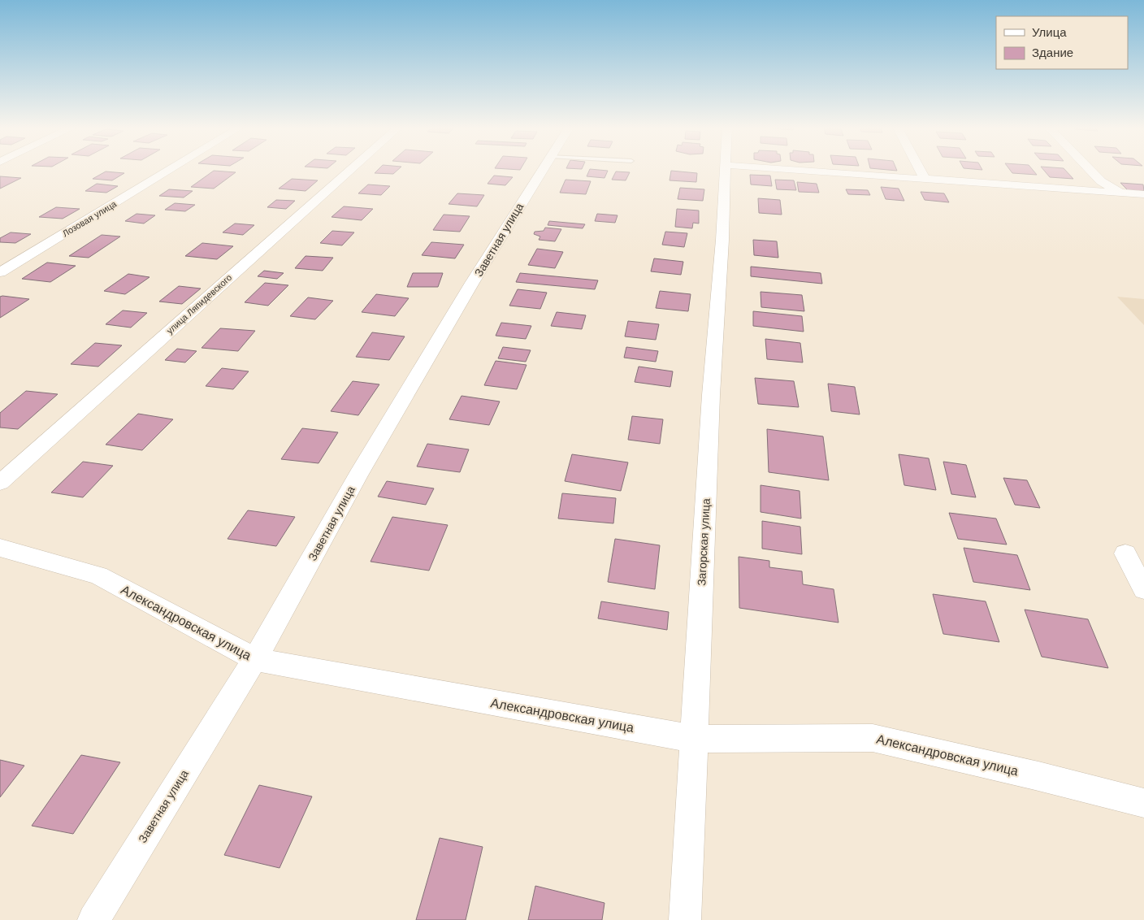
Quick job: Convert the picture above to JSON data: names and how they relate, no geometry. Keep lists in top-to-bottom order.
{
  "streets": {
    "street": [
      "Лозовая улица",
      "Заветная улица",
      "улица Ляпидевского",
      "Загорская улица",
      "Александровская улица"
    ]
  },
  "crossings": [
    ["Заветная улица", "Александровская улица"],
    ["Загорская улица", "Александровская улица"]
  ],
  "legend": ["Улица", "Здание"]
}
